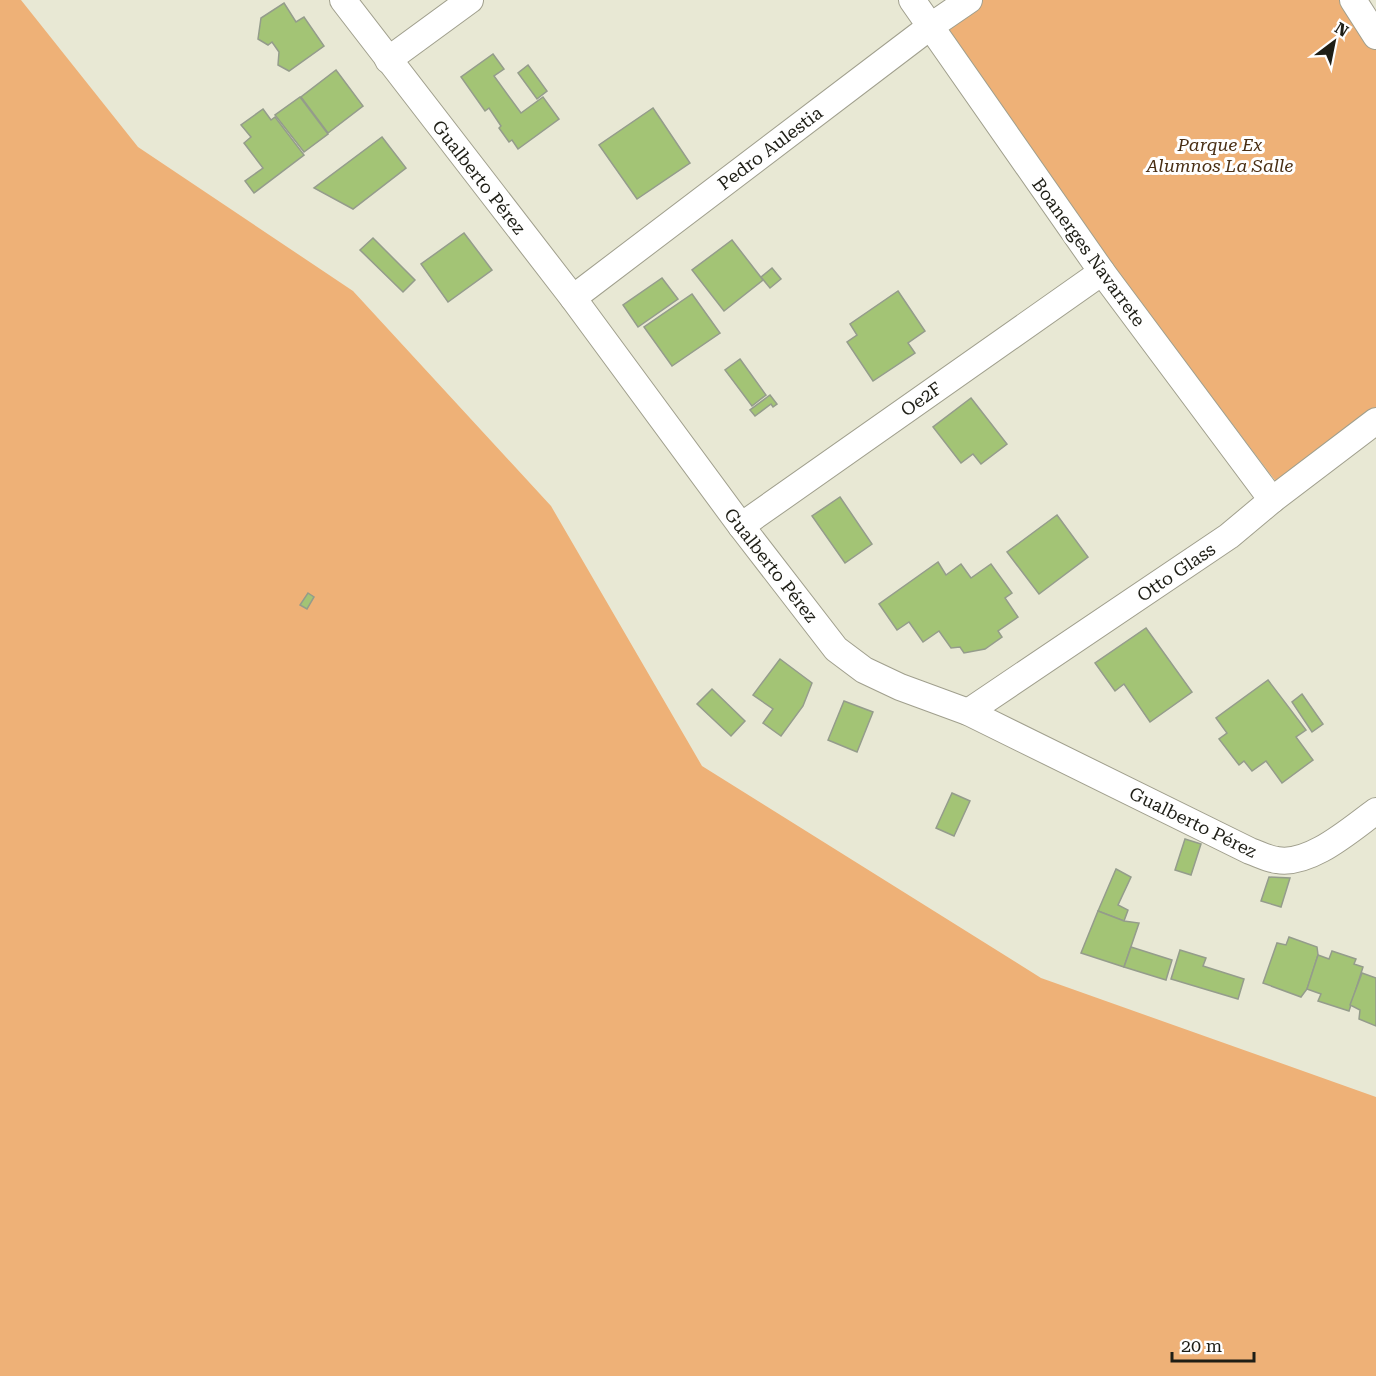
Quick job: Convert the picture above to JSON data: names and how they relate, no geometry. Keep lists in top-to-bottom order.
{
  "streets": {
    "street": [
      "Pedro Aulestia",
      "Gualberto Pérez",
      "Boanerges Navarrete",
      "Oe2F",
      "Otto Glass"
    ]
  },
  "crossings": [
    ["Pedro Aulestia", "Gualberto Pérez"],
    ["Pedro Aulestia", "Boanerges Navarrete"],
    ["Gualberto Pérez", "Oe2F"],
    ["Gualberto Pérez", "Otto Glass"],
    ["Boanerges Navarrete", "Oe2F"],
    ["Boanerges Navarrete", "Otto Glass"]
  ],
  "parks": ["Parque Ex Alumnos La Salle"],
  "scale_bar": "20 m",
  "north": "top right"
}
